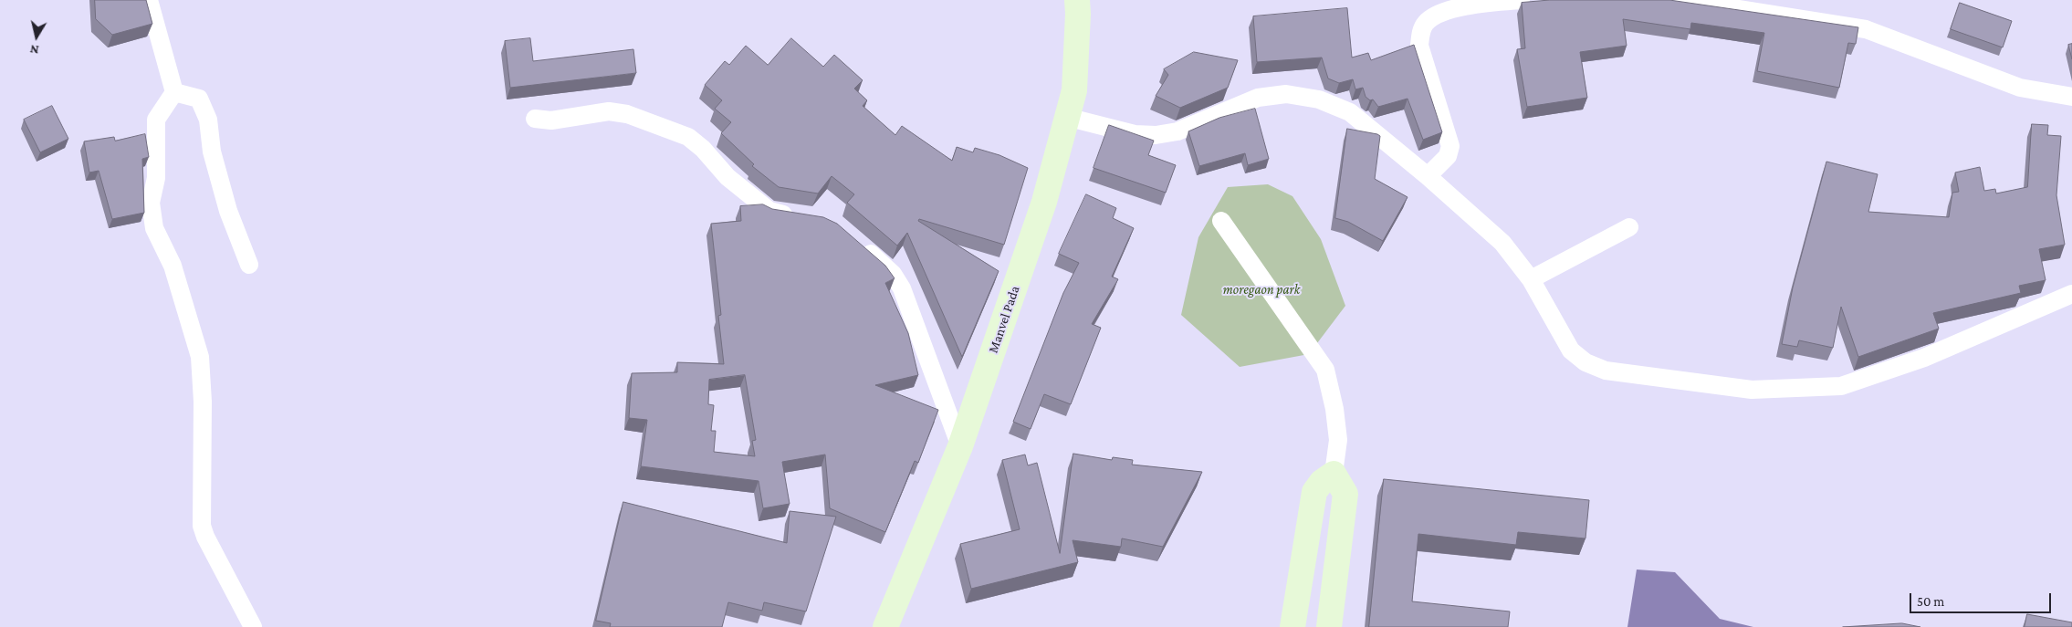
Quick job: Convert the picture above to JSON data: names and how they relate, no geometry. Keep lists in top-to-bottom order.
{
  "streets": {
    "main road": ["Manvel Pada"]
  },
  "parks": ["moregaon park"],
  "scale_bar": "50 m",
  "north": "bottom"
}
